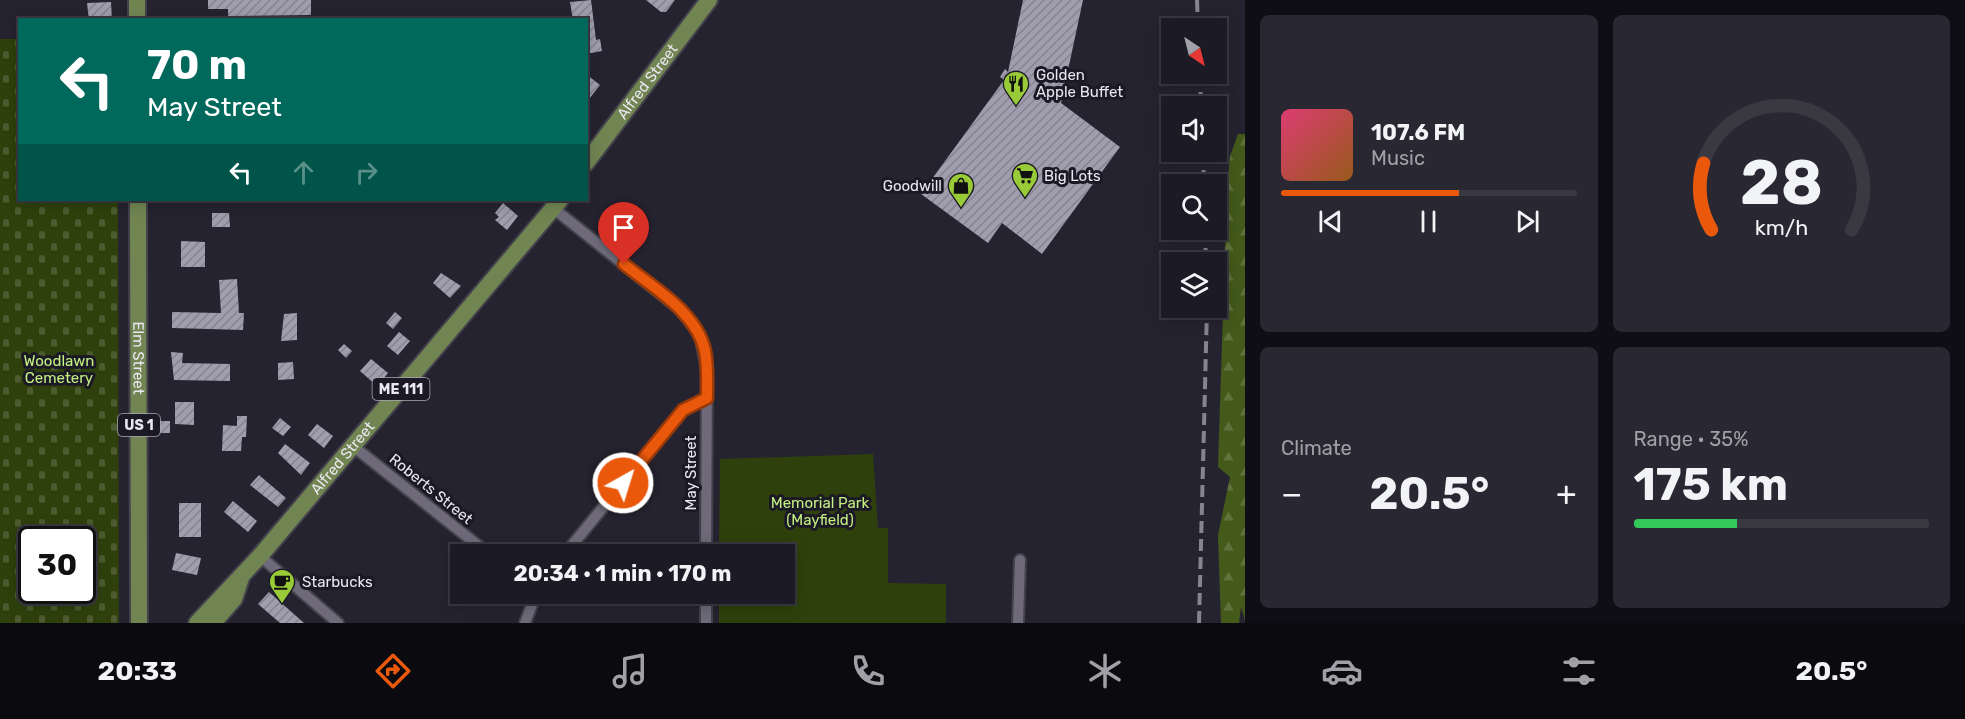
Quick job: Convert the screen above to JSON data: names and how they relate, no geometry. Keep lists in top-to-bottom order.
{
  "streets": {
    "main road": [
      "Alfred Street",
      "Elm Street",
      "ME 111",
      "US 1"
    ],
    "street": ["May Street", "Roberts Street"]
  },
  "crossings": [
    ["Alfred Street", "May Street"],
    ["Alfred Street", "Roberts Street"]
  ],
  "parks": ["Woodlawn Cemetery", "Memorial Park (Mayfield)"],
  "places": {
    "restaurant": ["Golden Apple Buffet"],
    "supermarket": ["Big Lots"],
    "shop": ["Goodwill"],
    "cafe": ["Starbucks"]
  },
  "north": "bottom right",
  "page": {
    "turn": ["70 m", "May Street"],
    "song": ["107.6 FM", "Music"],
    "tile": [
      "Climate",
      ["Range · 35%", "175 km"]
    ],
    "heat": ["−", "20.5°", "+"],
    "limit": "30",
    "trip": "20:34 · 1 min · 170 m",
    "tabs": ["20:33", "20.5°"],
    "gauge": ["28", "km/h"]
  }
}
